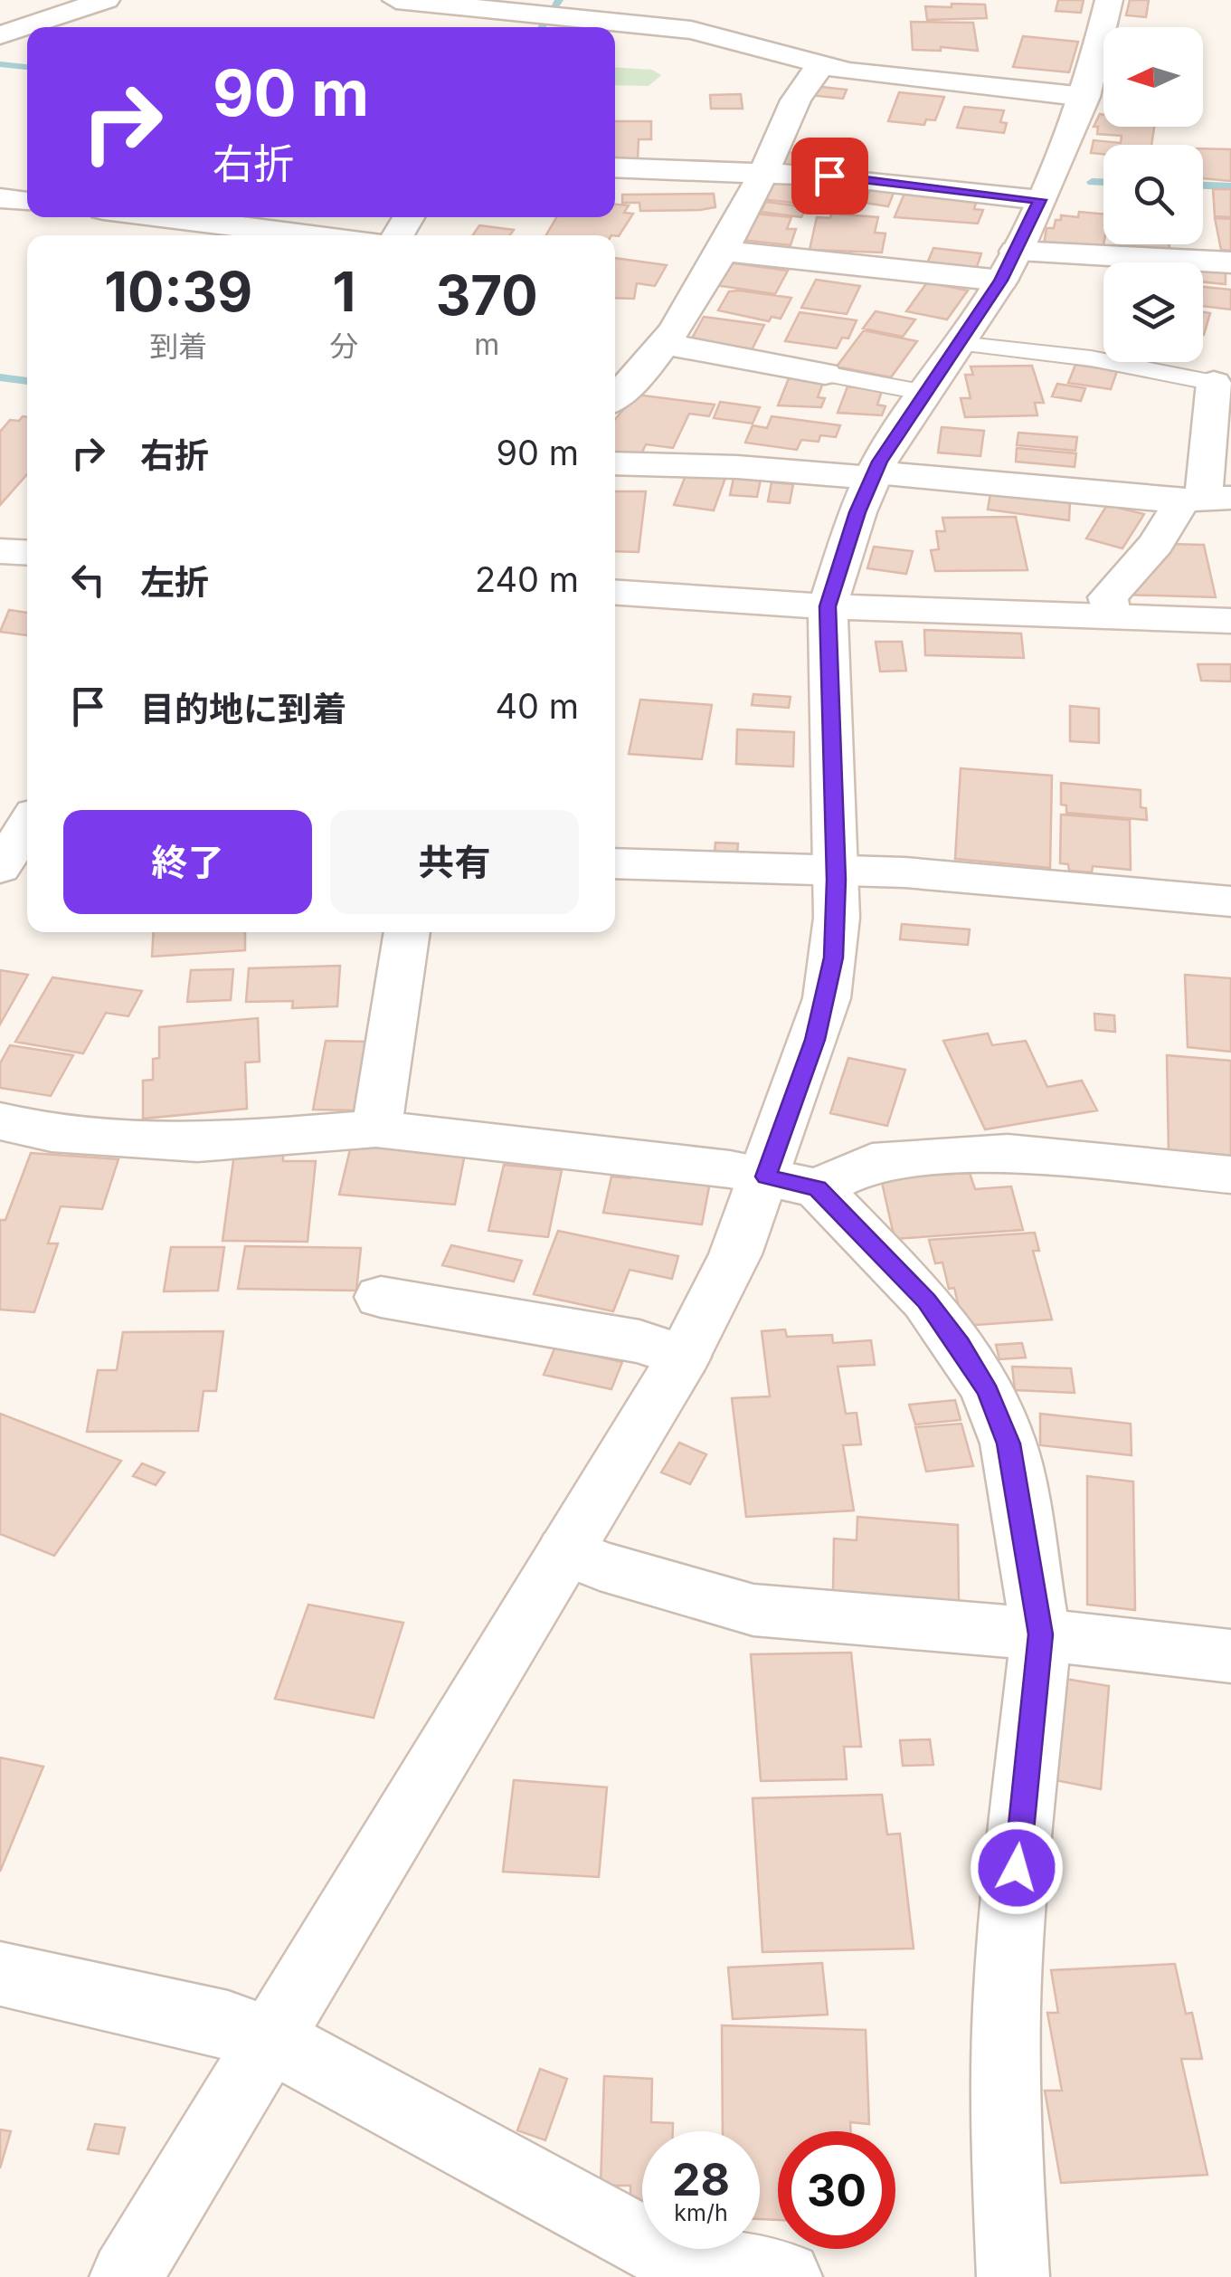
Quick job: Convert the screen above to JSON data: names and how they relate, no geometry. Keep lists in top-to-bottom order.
{
  "north": "left",
  "page": {
    "turn": ["90 m", "右折"],
    "eta": [
      "10:39",
      "到着",
      "1",
      "分",
      "370",
      "m"
    ],
    "list": [
      {
        "name": "右折",
        "value": "90 m"
      },
      {
        "name": "左折",
        "value": "240 m"
      },
      {
        "name": "目的地に到着",
        "value": "40 m"
      }
    ],
    "buttons": ["終了", "共有"],
    "speed": "28 km/h",
    "limit": "30"
  }
}
